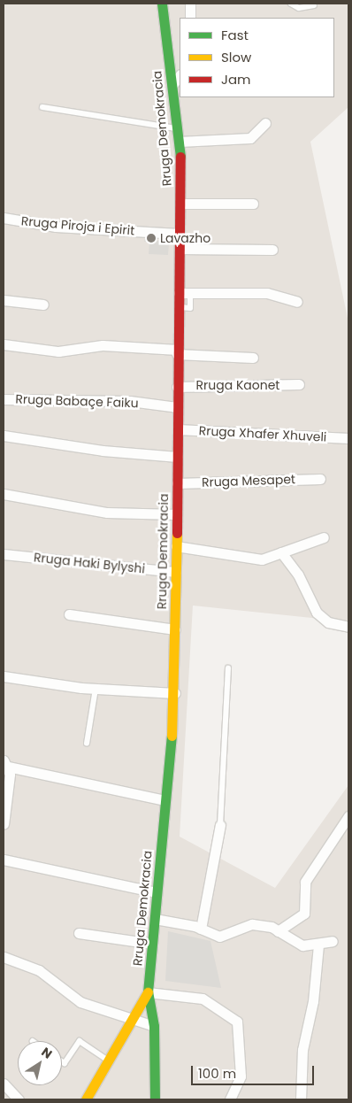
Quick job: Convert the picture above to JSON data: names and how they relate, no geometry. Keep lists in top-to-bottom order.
{
  "streets": {
    "main road": ["Rruga Demokracia"],
    "street": [
      "Rruga Piroja i Epirit",
      "Rruga Kaonet",
      "Rruga Babaçe Faiku",
      "Rruga Xhafer Xhuveli",
      "Rruga Mesapet",
      "Rruga Haki Bylyshi"
    ]
  },
  "crossings": [
    ["Rruga Demokracia", "Rruga Piroja i Epirit"],
    ["Rruga Demokracia", "Rruga Kaonet"],
    ["Rruga Demokracia", "Rruga Babaçe Faiku"],
    ["Rruga Demokracia", "Rruga Xhafer Xhuveli"],
    ["Rruga Demokracia", "Rruga Mesapet"],
    ["Rruga Demokracia", "Rruga Haki Bylyshi"]
  ],
  "places": ["Lavazho"],
  "legend": ["Fast", "Slow", "Jam"],
  "scale_bar": "100 m",
  "north": "top right"
}
